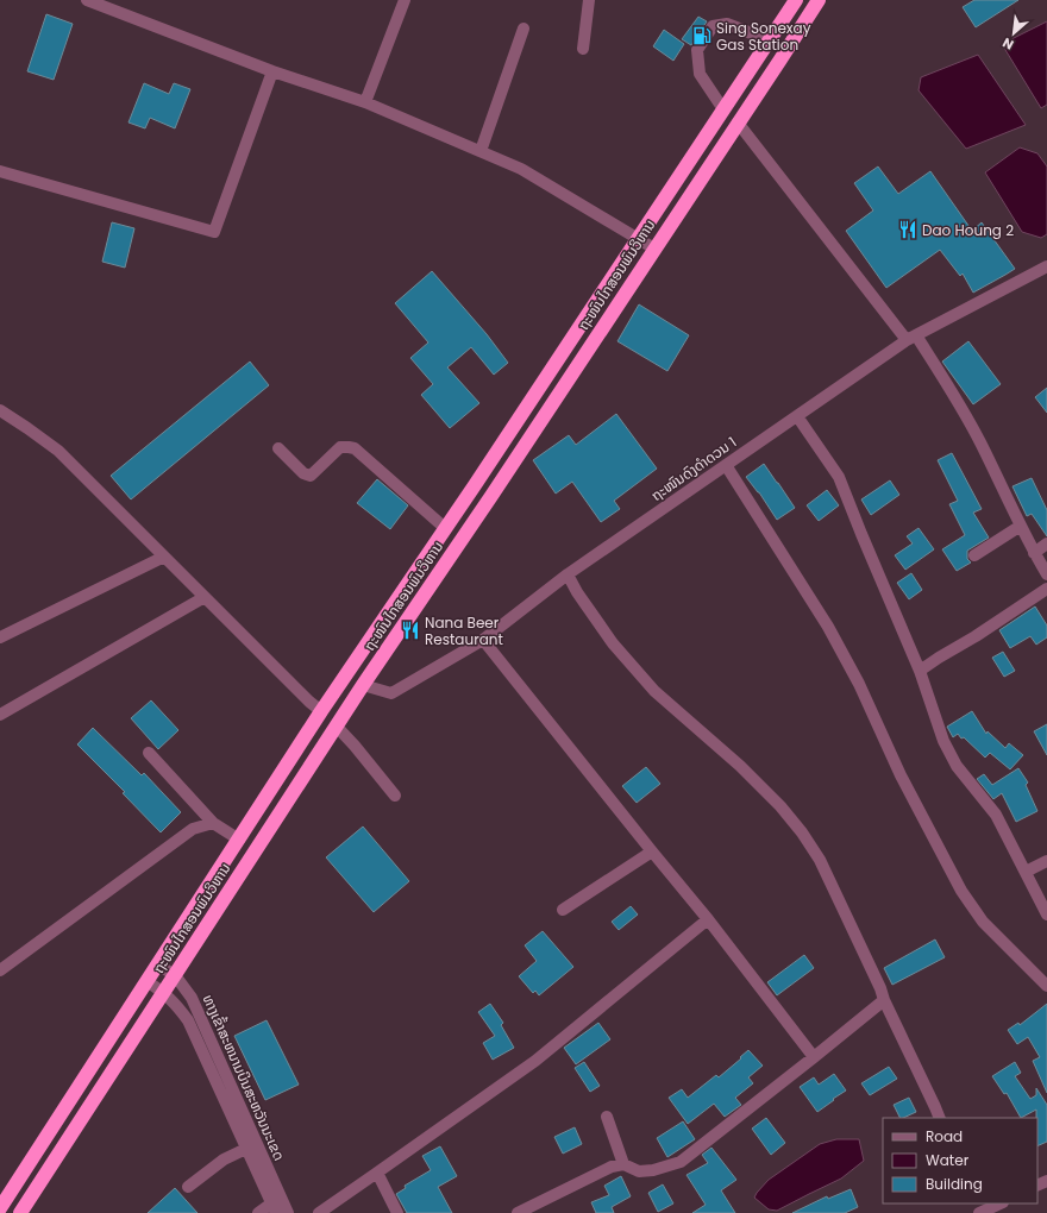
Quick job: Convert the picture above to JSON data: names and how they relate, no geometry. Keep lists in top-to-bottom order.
{
  "streets": {
    "highway": ["ຖະໜົນໄກສອນພົມວິຫານ"],
    "street": ["ຖະໜົນດົງດຳດວນ 1", "ທາງເຂົ້າສະຫນາມບິນສະຫວັນນະເຂດ"]
  },
  "crossings": [
    ["ຖະໜົນໄກສອນພົມວິຫານ", "ຖະໜົນດົງດຳດວນ 1"],
    ["ຖະໜົນໄກສອນພົມວິຫານ", "ທາງເຂົ້າສະຫນາມບິນສະຫວັນນະເຂດ"]
  ],
  "places": {
    "fuel station": ["Sing Sonexay Gas Station"],
    "restaurant": ["Dao Houng 2", "Nana Beer Restaurant"]
  },
  "legend": ["Road", "Water", "Building"],
  "north": "bottom left"
}
